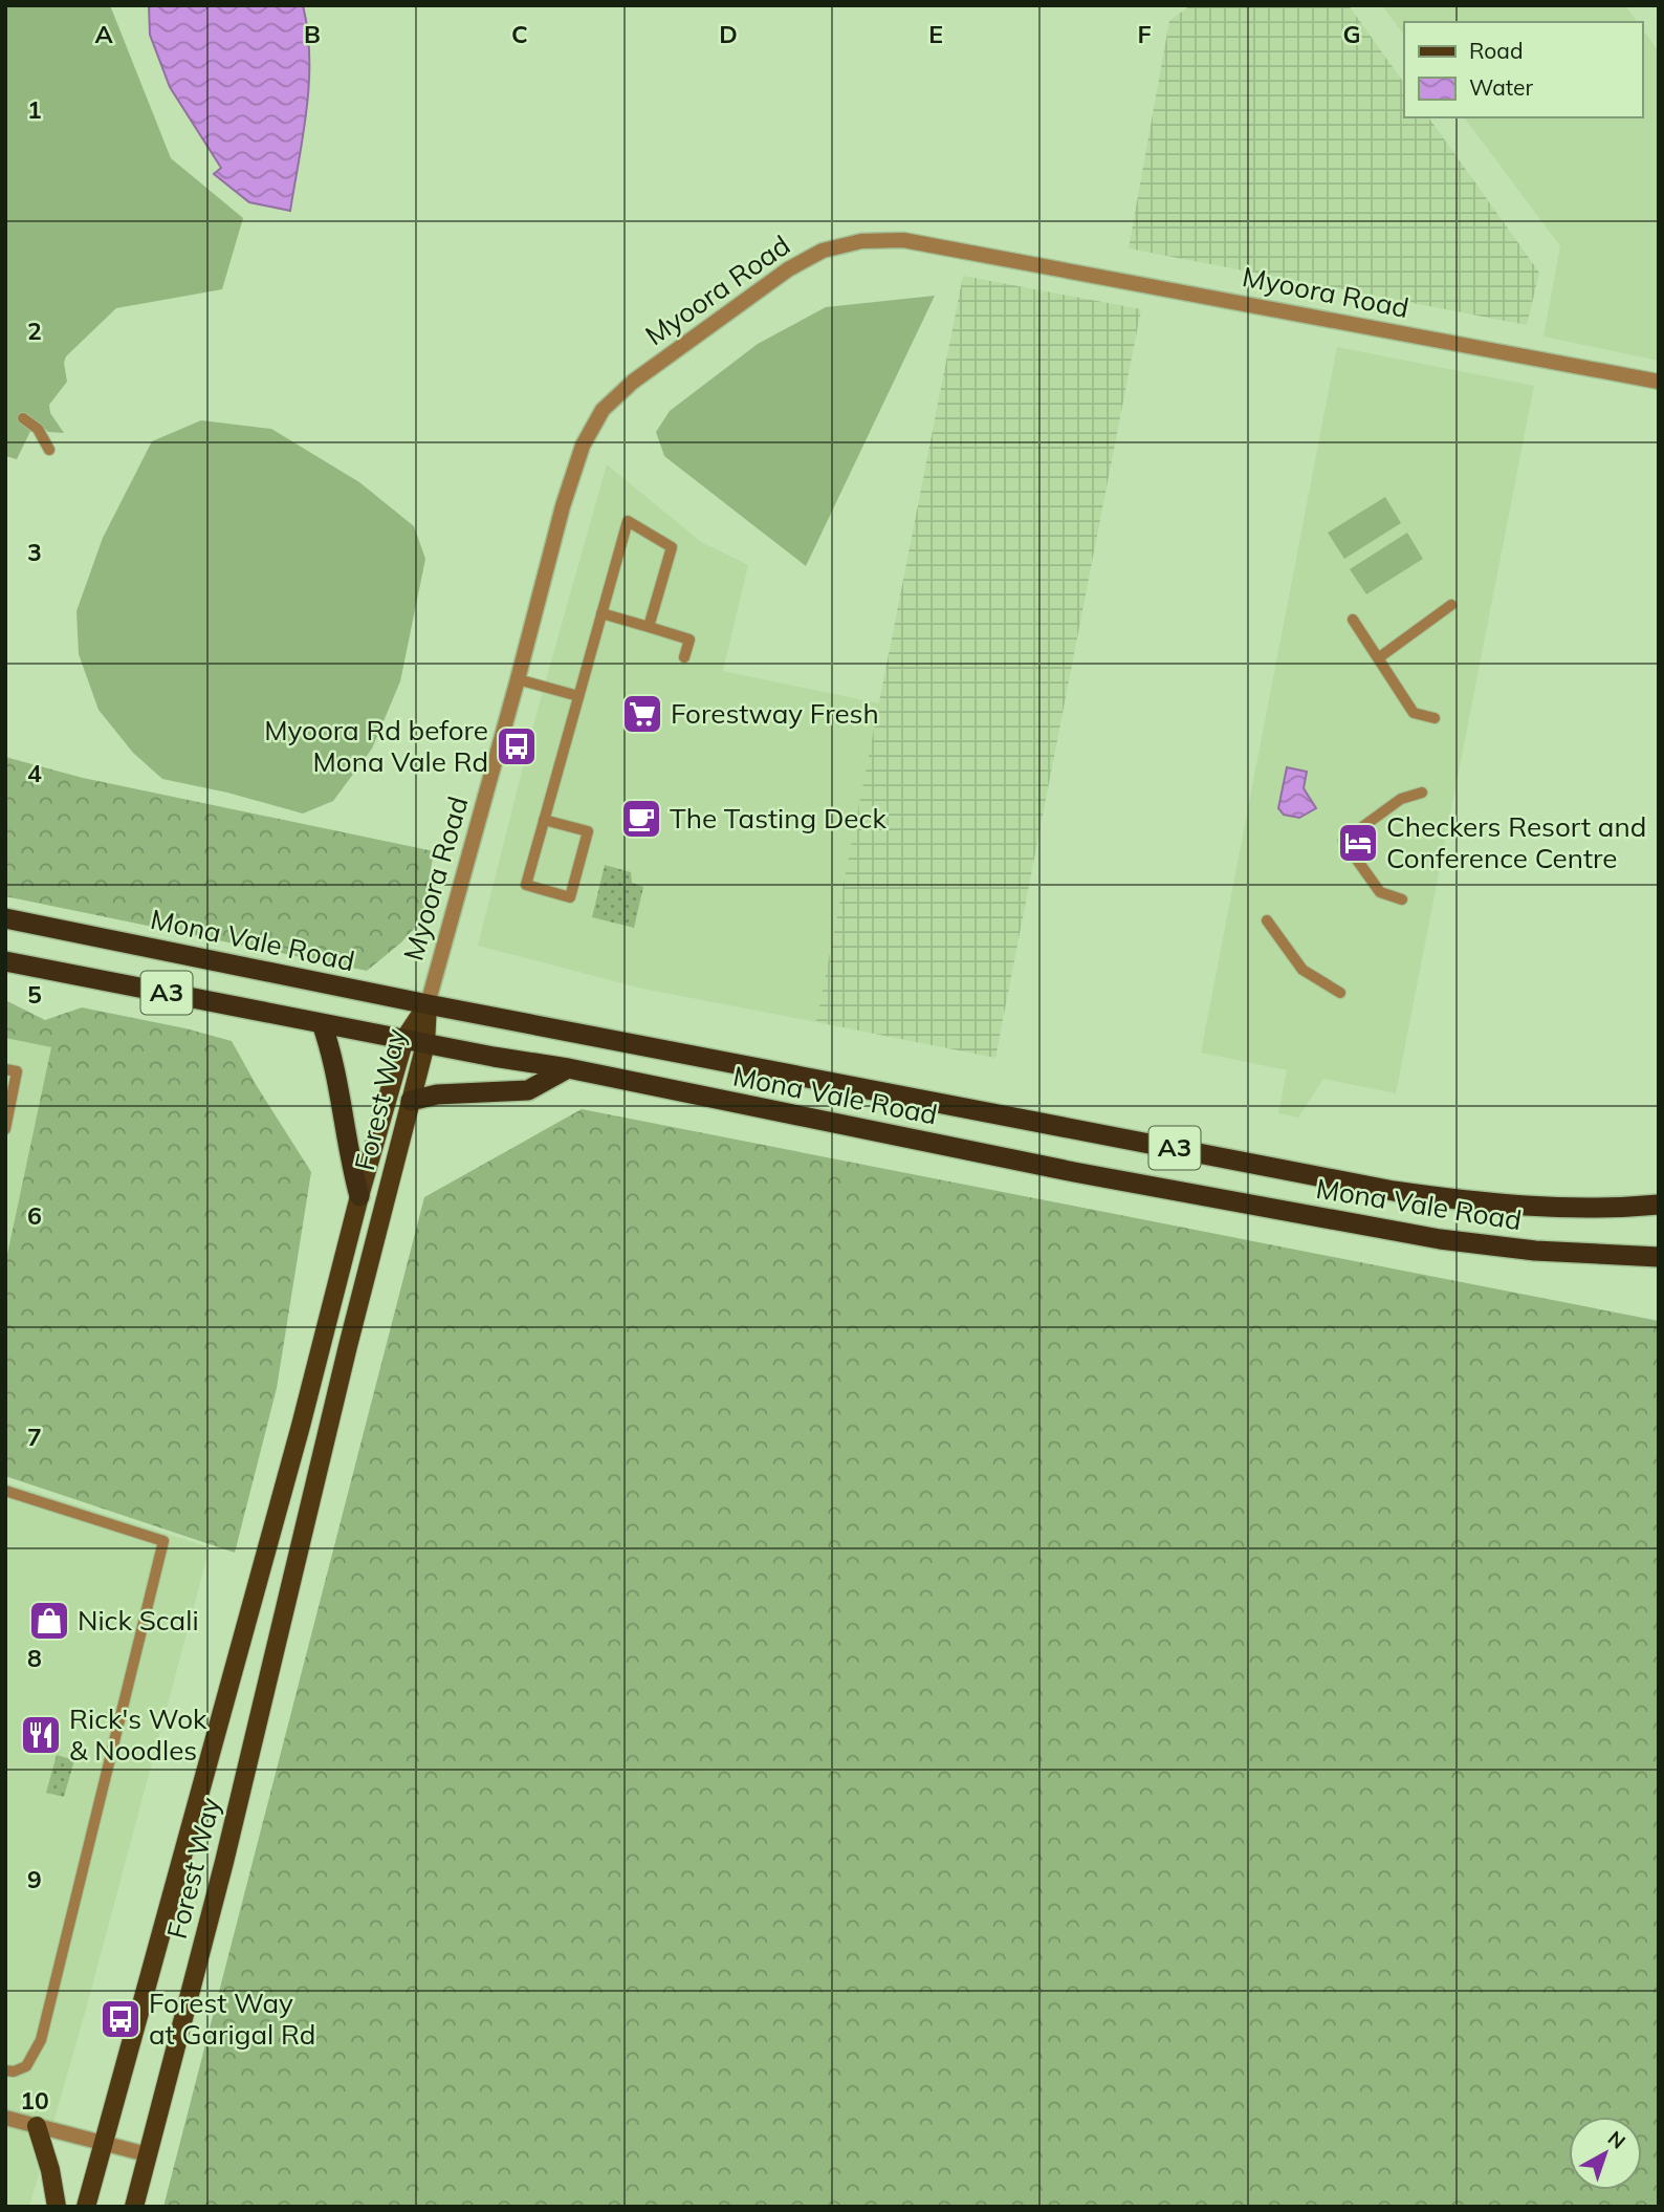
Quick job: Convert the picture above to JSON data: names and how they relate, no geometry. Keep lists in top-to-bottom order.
{
  "streets": {
    "highway": ["Mona Vale Road", "A3"],
    "main road": ["Forest Way"],
    "street": ["Myoora Road"]
  },
  "crossings": [
    ["Myoora Road", "Mona Vale Road"],
    ["Myoora Road", "Forest Way"],
    ["Mona Vale Road", "Forest Way"]
  ],
  "places": {
    "supermarket": ["Forestway Fresh"],
    "bus stop": ["Myoora Rd before Mona Vale Rd", "Forest Way at Garigal Rd"],
    "cafe": ["The Tasting Deck"],
    "hotel": ["Checkers Resort and Conference Centre"],
    "shop": ["Nick Scali"],
    "restaurant": ["Rick's Wok & Noodles"]
  },
  "legend": ["Road", "Water"],
  "north": "top right",
  "grid": {
    "columns": [
      "A",
      "B",
      "C",
      "D",
      "E",
      "F",
      "G"
    ],
    "rows": [
      "1",
      "2",
      "3",
      "4",
      "5",
      "6",
      "7",
      "8",
      "9",
      "10"
    ]
  }
}
